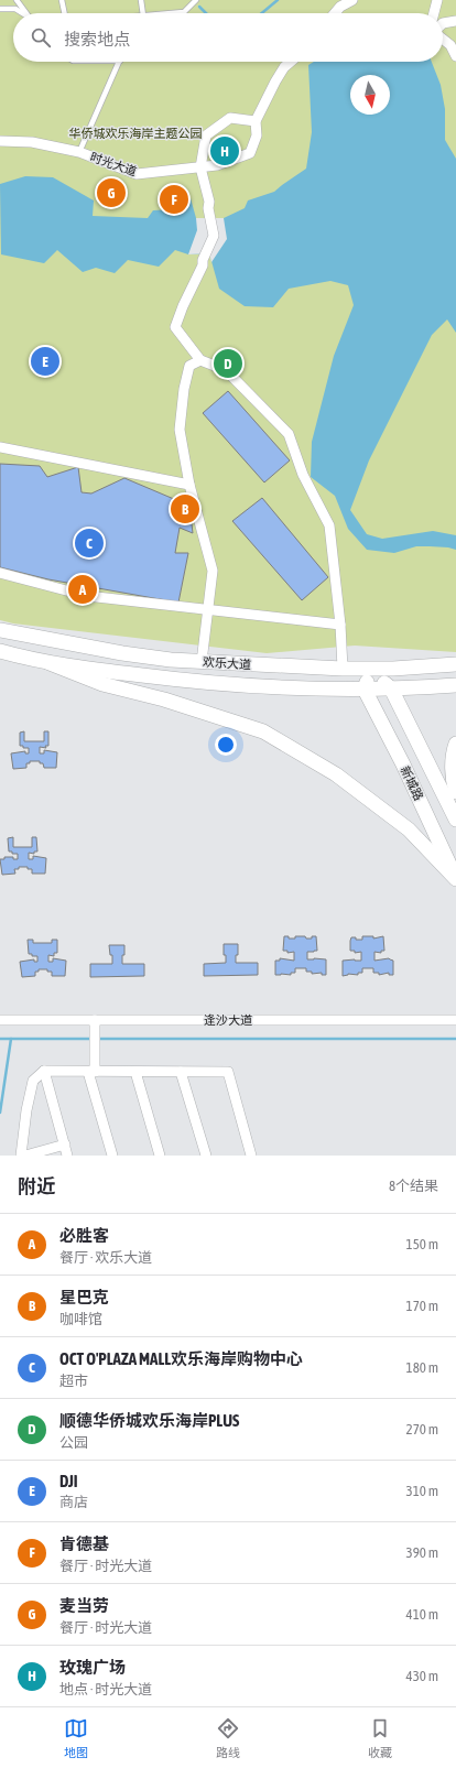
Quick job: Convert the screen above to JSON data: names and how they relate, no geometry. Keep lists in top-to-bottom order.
{
  "streets": {
    "street": [
      "时光大道",
      "欢乐大道",
      "新城路",
      "逢沙大道"
    ]
  },
  "crossings": [
    ["欢乐大道", "新城路"]
  ],
  "parks": ["华侨城欢乐海岸主题公园"],
  "north": "bottom",
  "page": {
    "search": "搜索地点",
    "pins": [
      "H",
      "G",
      "F",
      "E",
      "D",
      "B",
      "C",
      "A"
    ],
    "heading": ["附近", "8个结果"],
    "list": [
      {
        "mark": "A",
        "name": "必胜客",
        "note": "餐厅 · 欢乐大道",
        "value": "150 m"
      },
      {
        "mark": "B",
        "name": "星巴克",
        "note": "咖啡馆",
        "value": "170 m"
      },
      {
        "mark": "C",
        "name": "OCT O'PLAZA MALL欢乐海岸购物中心",
        "note": "超市",
        "value": "180 m"
      },
      {
        "mark": "D",
        "name": "顺德华侨城欢乐海岸PLUS",
        "note": "公园",
        "value": "270 m"
      },
      {
        "mark": "E",
        "name": "DJI",
        "note": "商店",
        "value": "310 m"
      },
      {
        "mark": "F",
        "name": "肯德基",
        "note": "餐厅 · 时光大道",
        "value": "390 m"
      },
      {
        "mark": "G",
        "name": "麦当劳",
        "note": "餐厅 · 时光大道",
        "value": "410 m"
      },
      {
        "mark": "H",
        "name": "玫瑰广场",
        "note": "地点 · 时光大道",
        "value": "430 m"
      }
    ],
    "nav": ["地图", "路线", "收藏"]
  }
}
